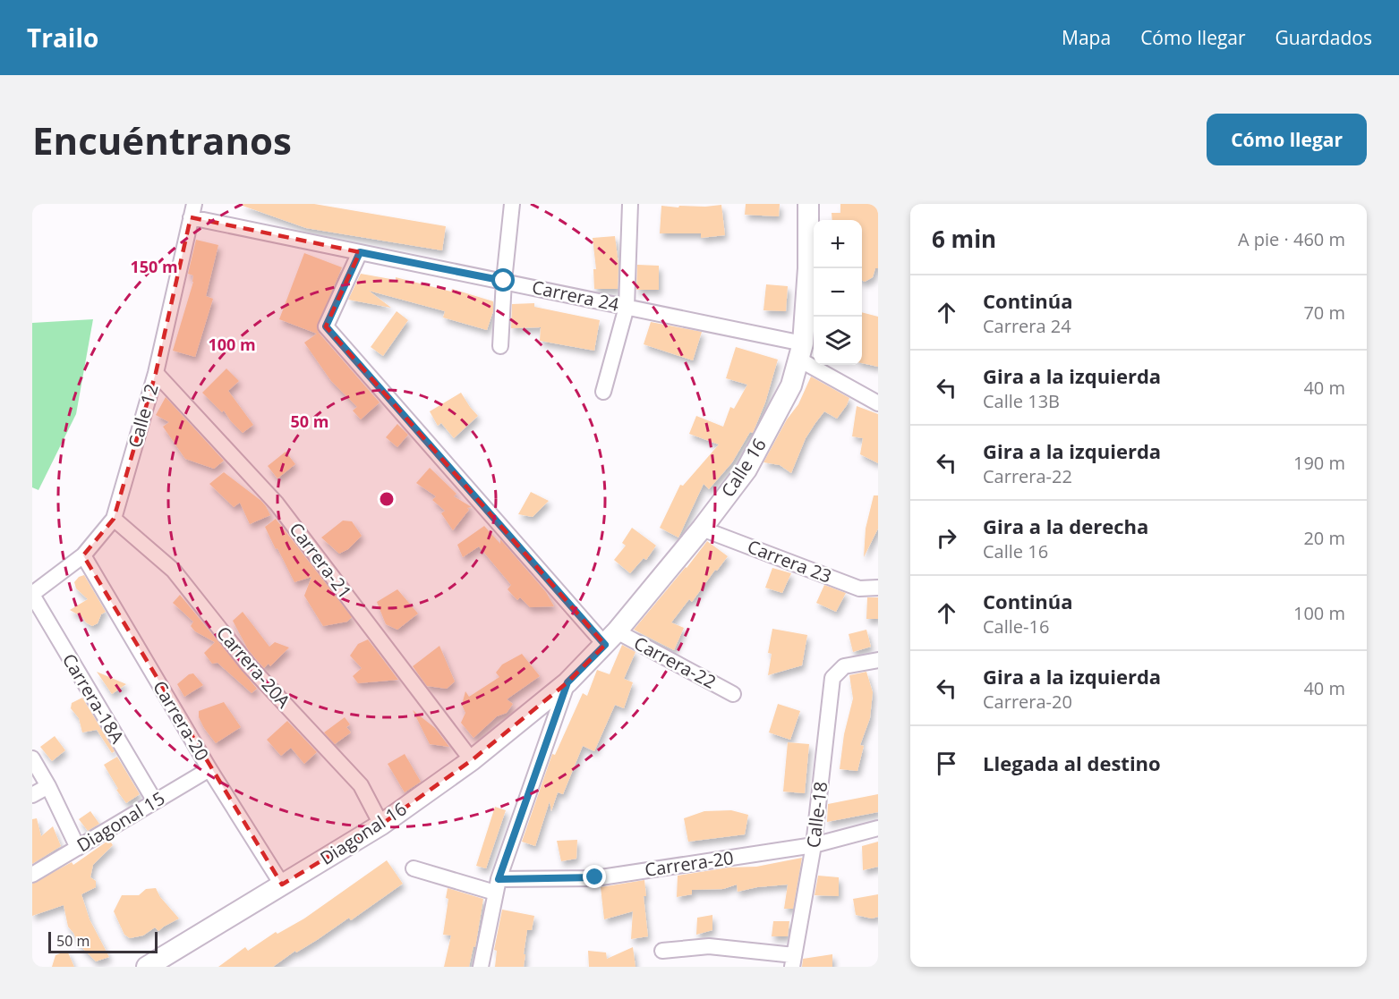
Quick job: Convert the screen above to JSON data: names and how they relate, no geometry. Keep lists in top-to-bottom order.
{
  "streets": {
    "street": [
      "Carrera 24",
      "Calle 12",
      "Calle 16",
      "Carrera-21",
      "Carrera 23",
      "Carrera-22",
      "Carrera-20A",
      "Carrera-18A",
      "Carrera-20",
      "Calle-18",
      "Diagonal 15",
      "Diagonal 16"
    ]
  },
  "crossings": [
    ["Carrera 24", "Calle 12"],
    ["Carrera 24", "Calle 16"],
    ["Carrera 24", "Carrera-22"],
    ["Calle 12", "Carrera-21"],
    ["Calle 12", "Carrera-20A"],
    ["Calle 12", "Carrera-18A"],
    ["Calle 12", "Carrera-20"],
    ["Calle 16", "Carrera 23"],
    ["Calle 16", "Carrera-22"],
    ["Calle 16", "Diagonal 16"],
    ["Carrera-21", "Diagonal 16"],
    ["Carrera-20A", "Diagonal 16"],
    ["Carrera-18A", "Diagonal 15"],
    ["Carrera-20", "Calle-18"],
    ["Carrera-20", "Diagonal 15"],
    ["Carrera-20", "Diagonal 16"]
  ],
  "scale_bar": "50 m",
  "page": {
    "header": "Trailo",
    "nav": ["Mapa", "Cómo llegar", "Guardados"],
    "buttons": "Cómo llegar",
    "title": "Encuéntranos",
    "heading": ["6 min", "A pie · 460 m"],
    "map_buttons": ["+", "−"],
    "list": [
      ["Continúa", "Carrera 24", "70 m"],
      ["Gira a la izquierda", "Calle 13B", "40 m"],
      ["Gira a la izquierda", "Carrera-22", "190 m"],
      ["Gira a la derecha", "Calle 16", "20 m"],
      ["Continúa", "Calle-16", "100 m"],
      ["Gira a la izquierda", "Carrera-20", "40 m"],
      "Llegada al destino"
    ],
    "scale": "50 m"
  },
  "rings": ["150 m", "100 m", "50 m"]
}
